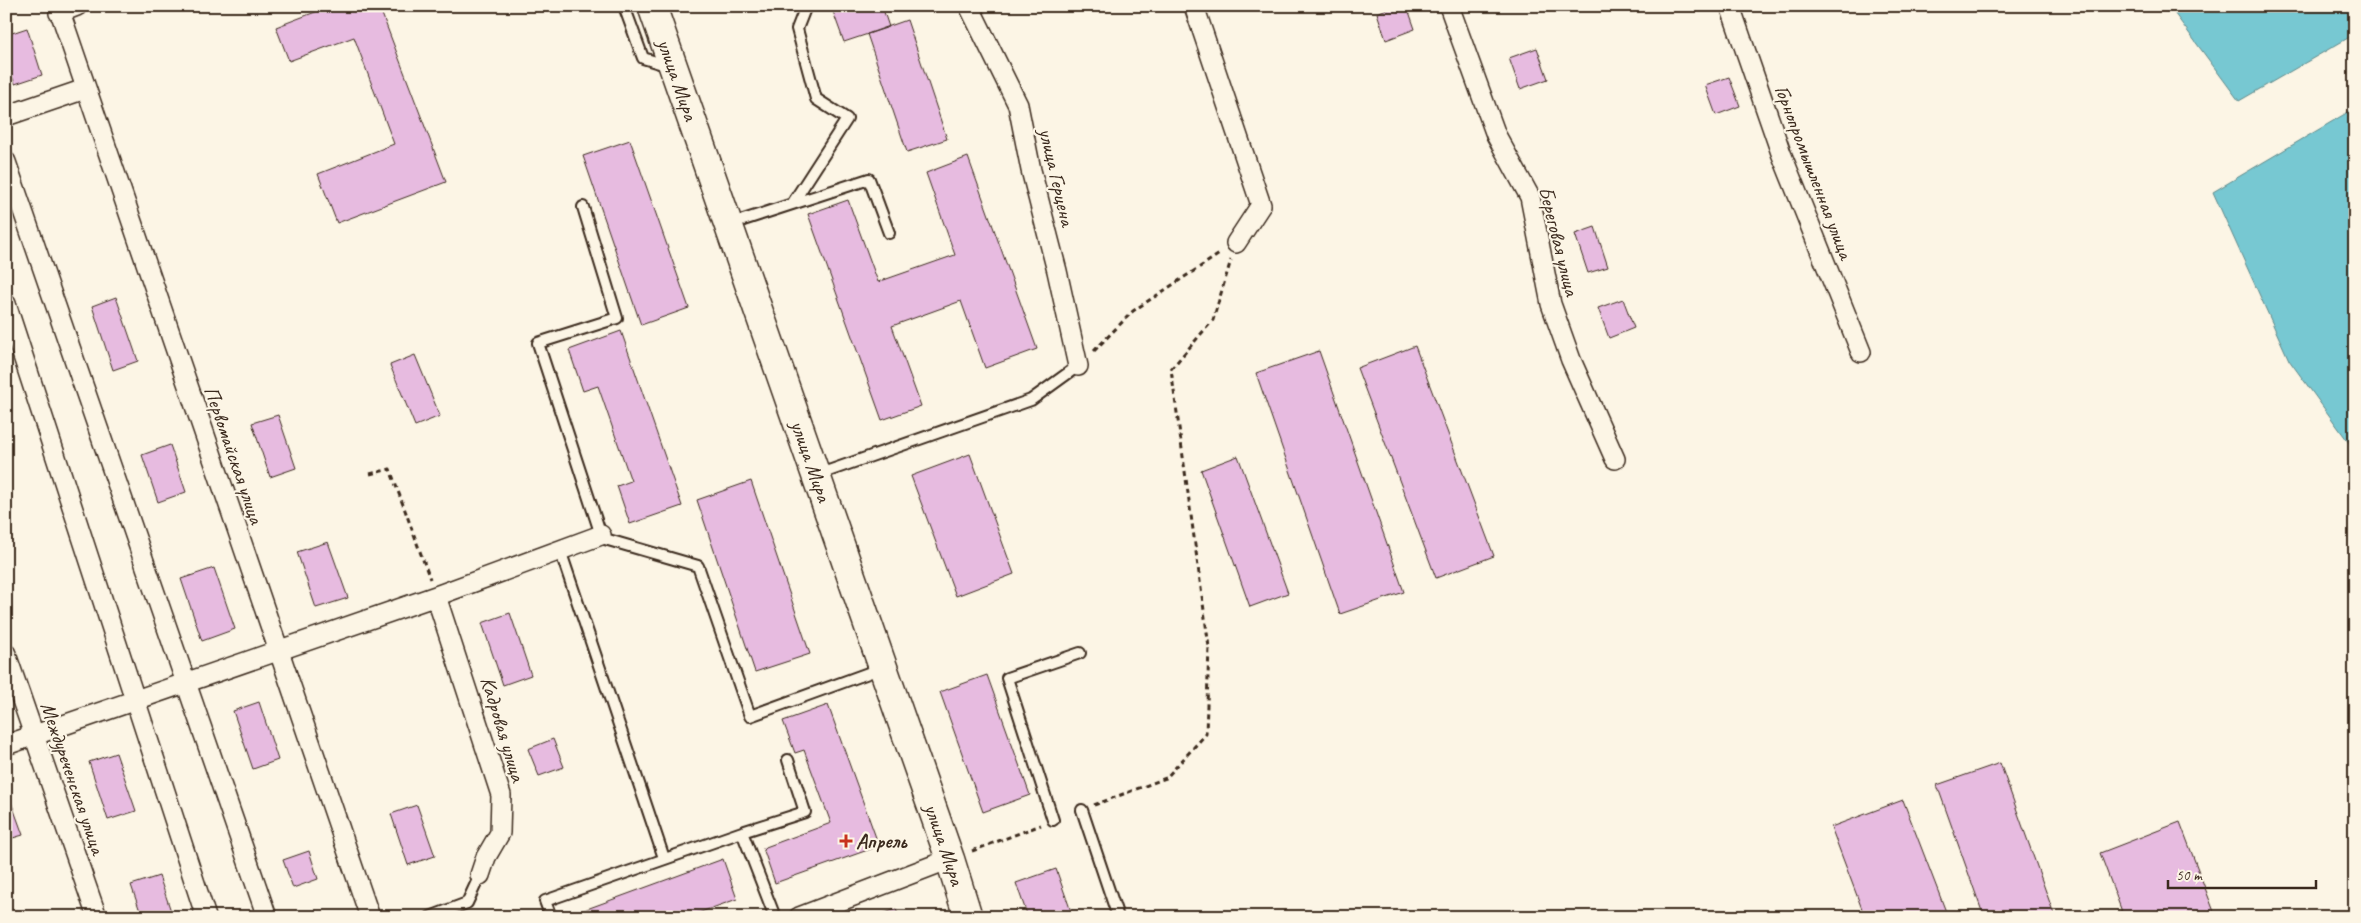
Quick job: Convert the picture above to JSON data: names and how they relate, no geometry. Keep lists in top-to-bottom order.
{
  "streets": {
    "main road": ["улица Мира"],
    "street": [
      "Горнопромышленная улица",
      "улица Герцена",
      "Береговая улица",
      "Первомайская улица",
      "Кадровая улица",
      "Междуреченская улица"
    ]
  },
  "places": {
    "health": ["Апрель"]
  },
  "scale_bar": "50 m"
}
